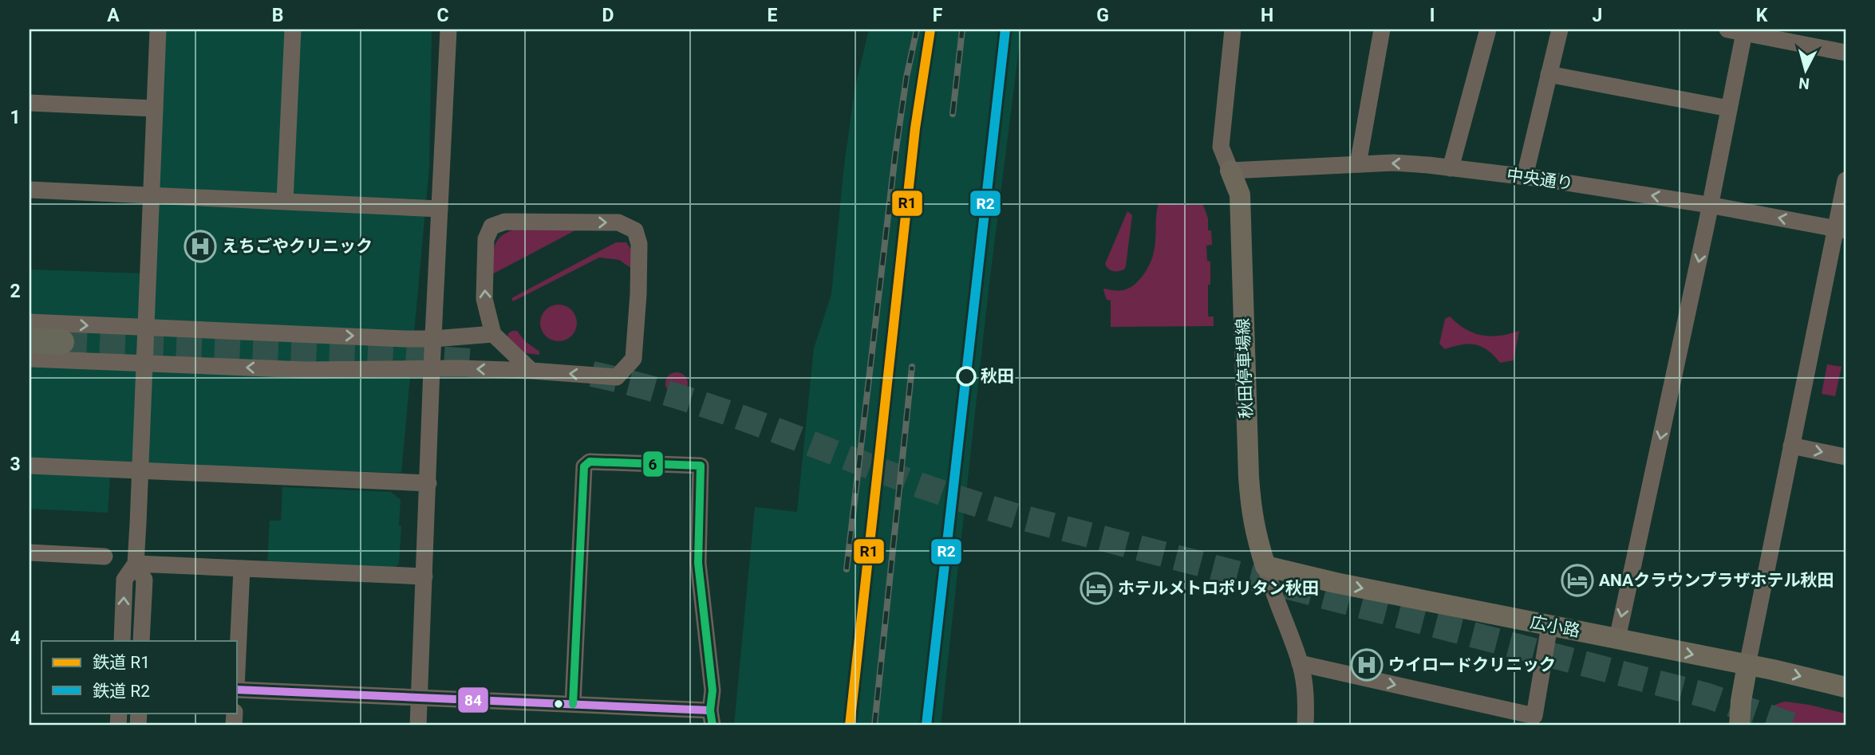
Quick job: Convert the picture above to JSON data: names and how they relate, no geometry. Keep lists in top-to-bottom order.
{
  "streets": {
    "main road": ["秋田停車場線", "広小路"],
    "street": ["中央通り"]
  },
  "crossings": [
    ["中央通り", "秋田停車場線"],
    ["秋田停車場線", "広小路"]
  ],
  "one_way": ["広小路"],
  "places": {
    "hospital": ["えちごやクリニック", "ウイロードクリニック"],
    "other": ["秋田"],
    "hotel": ["ANAクラウンプラザホテル秋田", "ホテルメトロポリタン秋田"]
  },
  "lines": [
    "rail line R1",
    "rail line R2",
    "transit line 6",
    "transit line 84"
  ],
  "legend": ["鉄道 R1", "鉄道 R2"],
  "north": "bottom",
  "grid": {
    "columns": [
      "A",
      "B",
      "C",
      "D",
      "E",
      "F",
      "G",
      "H",
      "I",
      "J",
      "K"
    ],
    "rows": [
      "1",
      "2",
      "3",
      "4"
    ]
  }
}
